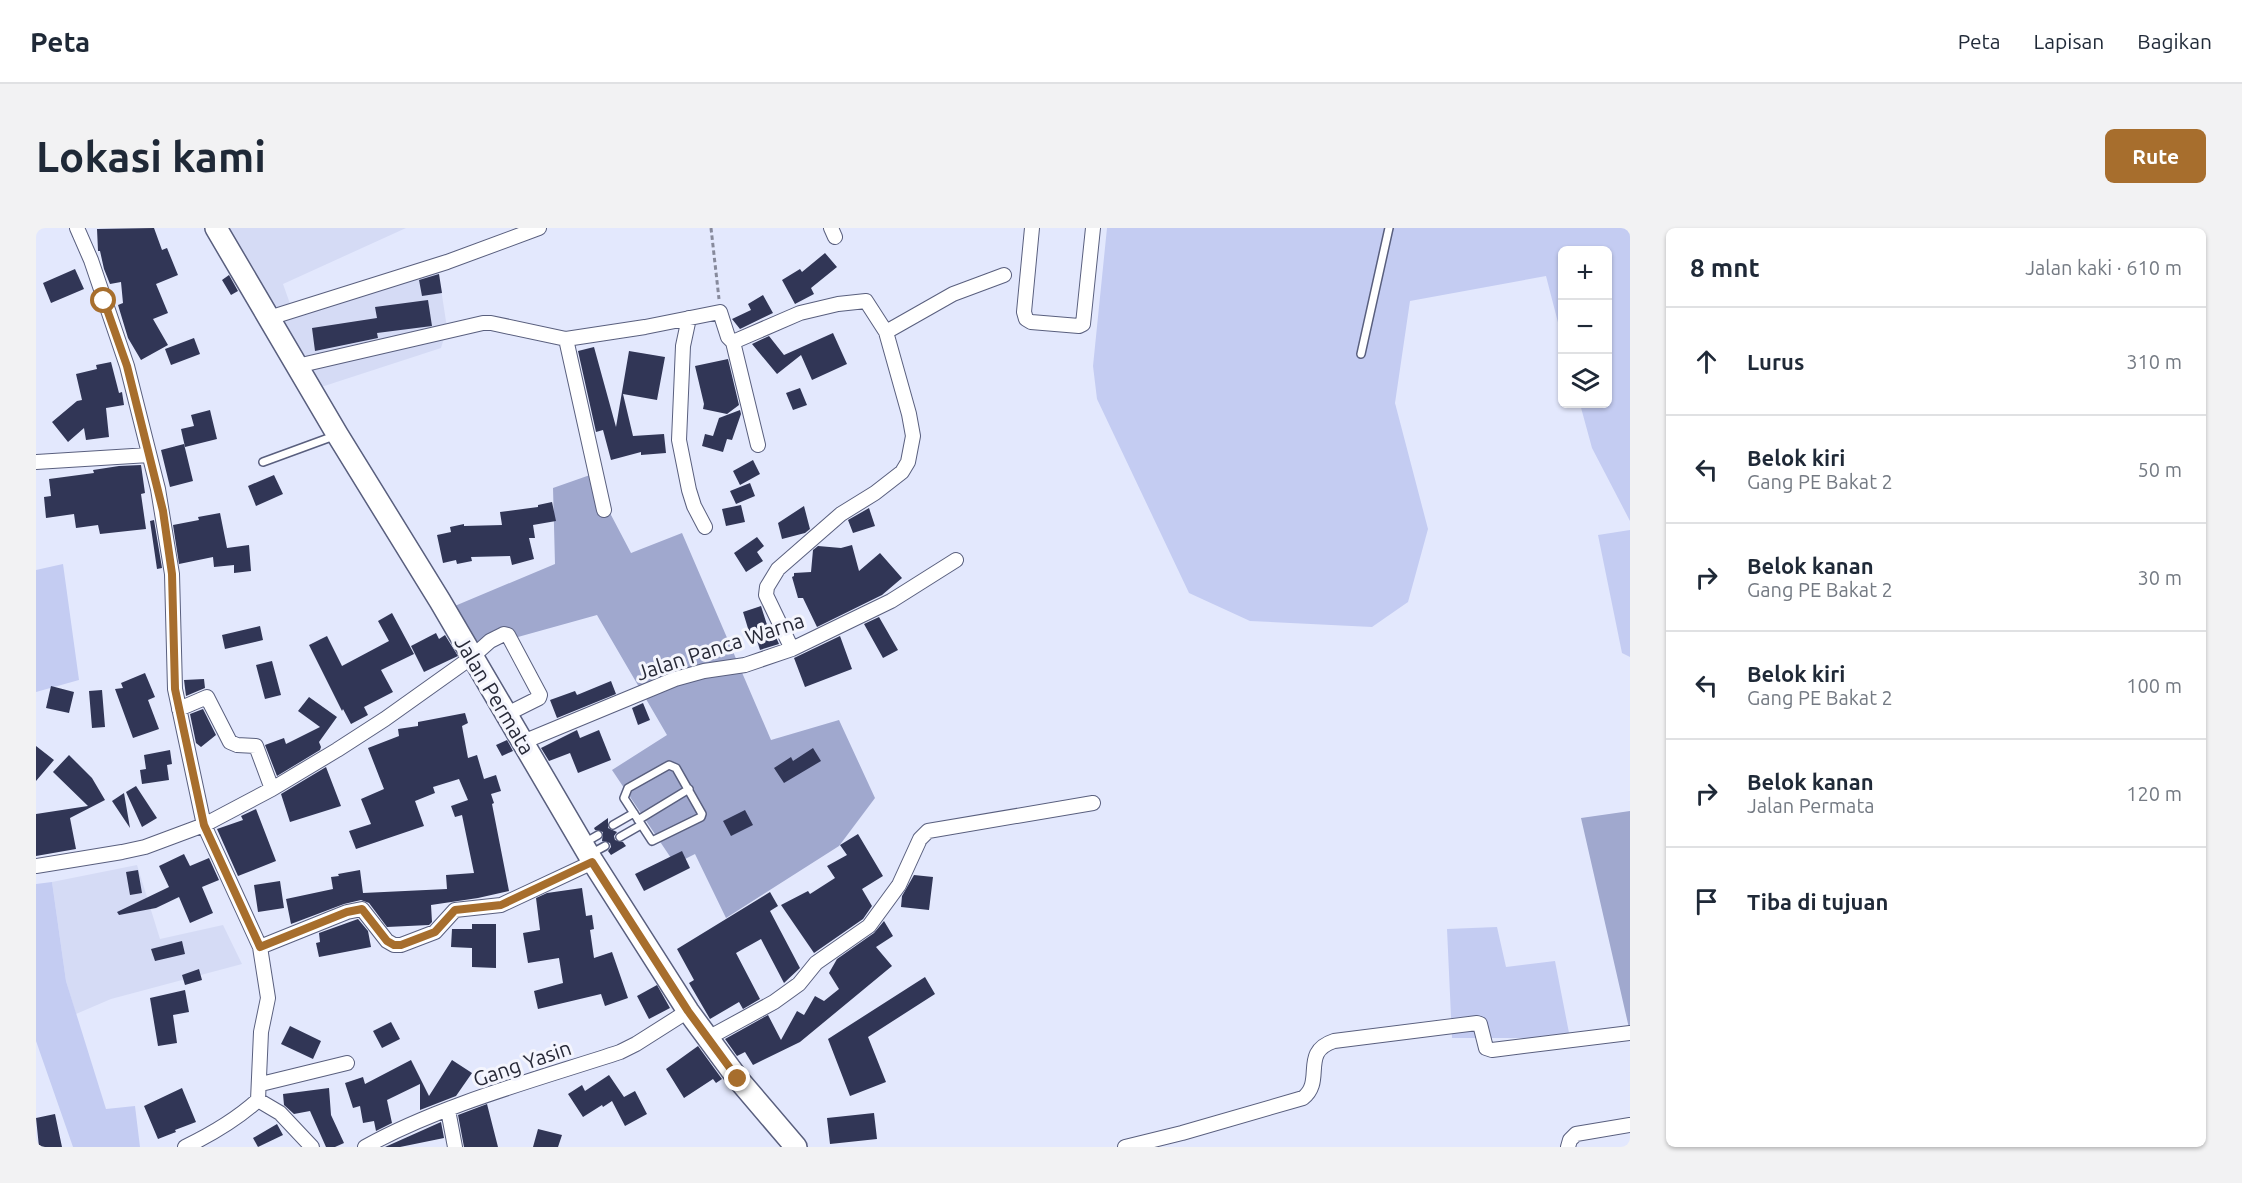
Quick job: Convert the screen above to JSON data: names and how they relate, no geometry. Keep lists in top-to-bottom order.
{
  "streets": {
    "main road": ["Jalan Permata"],
    "street": ["Jalan Panca Warna", "Gang Yasin"]
  },
  "crossings": [
    ["Jalan Panca Warna", "Jalan Permata"],
    ["Jalan Permata", "Gang Yasin"]
  ],
  "page": {
    "header": "Peta",
    "nav": ["Peta", "Lapisan", "Bagikan"],
    "buttons": "Rute",
    "title": "Lokasi kami",
    "heading": ["8 mnt", "Jalan kaki · 610 m"],
    "map_buttons": ["+", "−"],
    "list": [
      ["Lurus", "310 m"],
      ["Belok kiri", "Gang PE Bakat 2", "50 m"],
      ["Belok kanan", "Gang PE Bakat 2", "30 m"],
      ["Belok kiri", "Gang PE Bakat 2", "100 m"],
      ["Belok kanan", "Jalan Permata", "120 m"],
      "Tiba di tujuan"
    ]
  }
}
